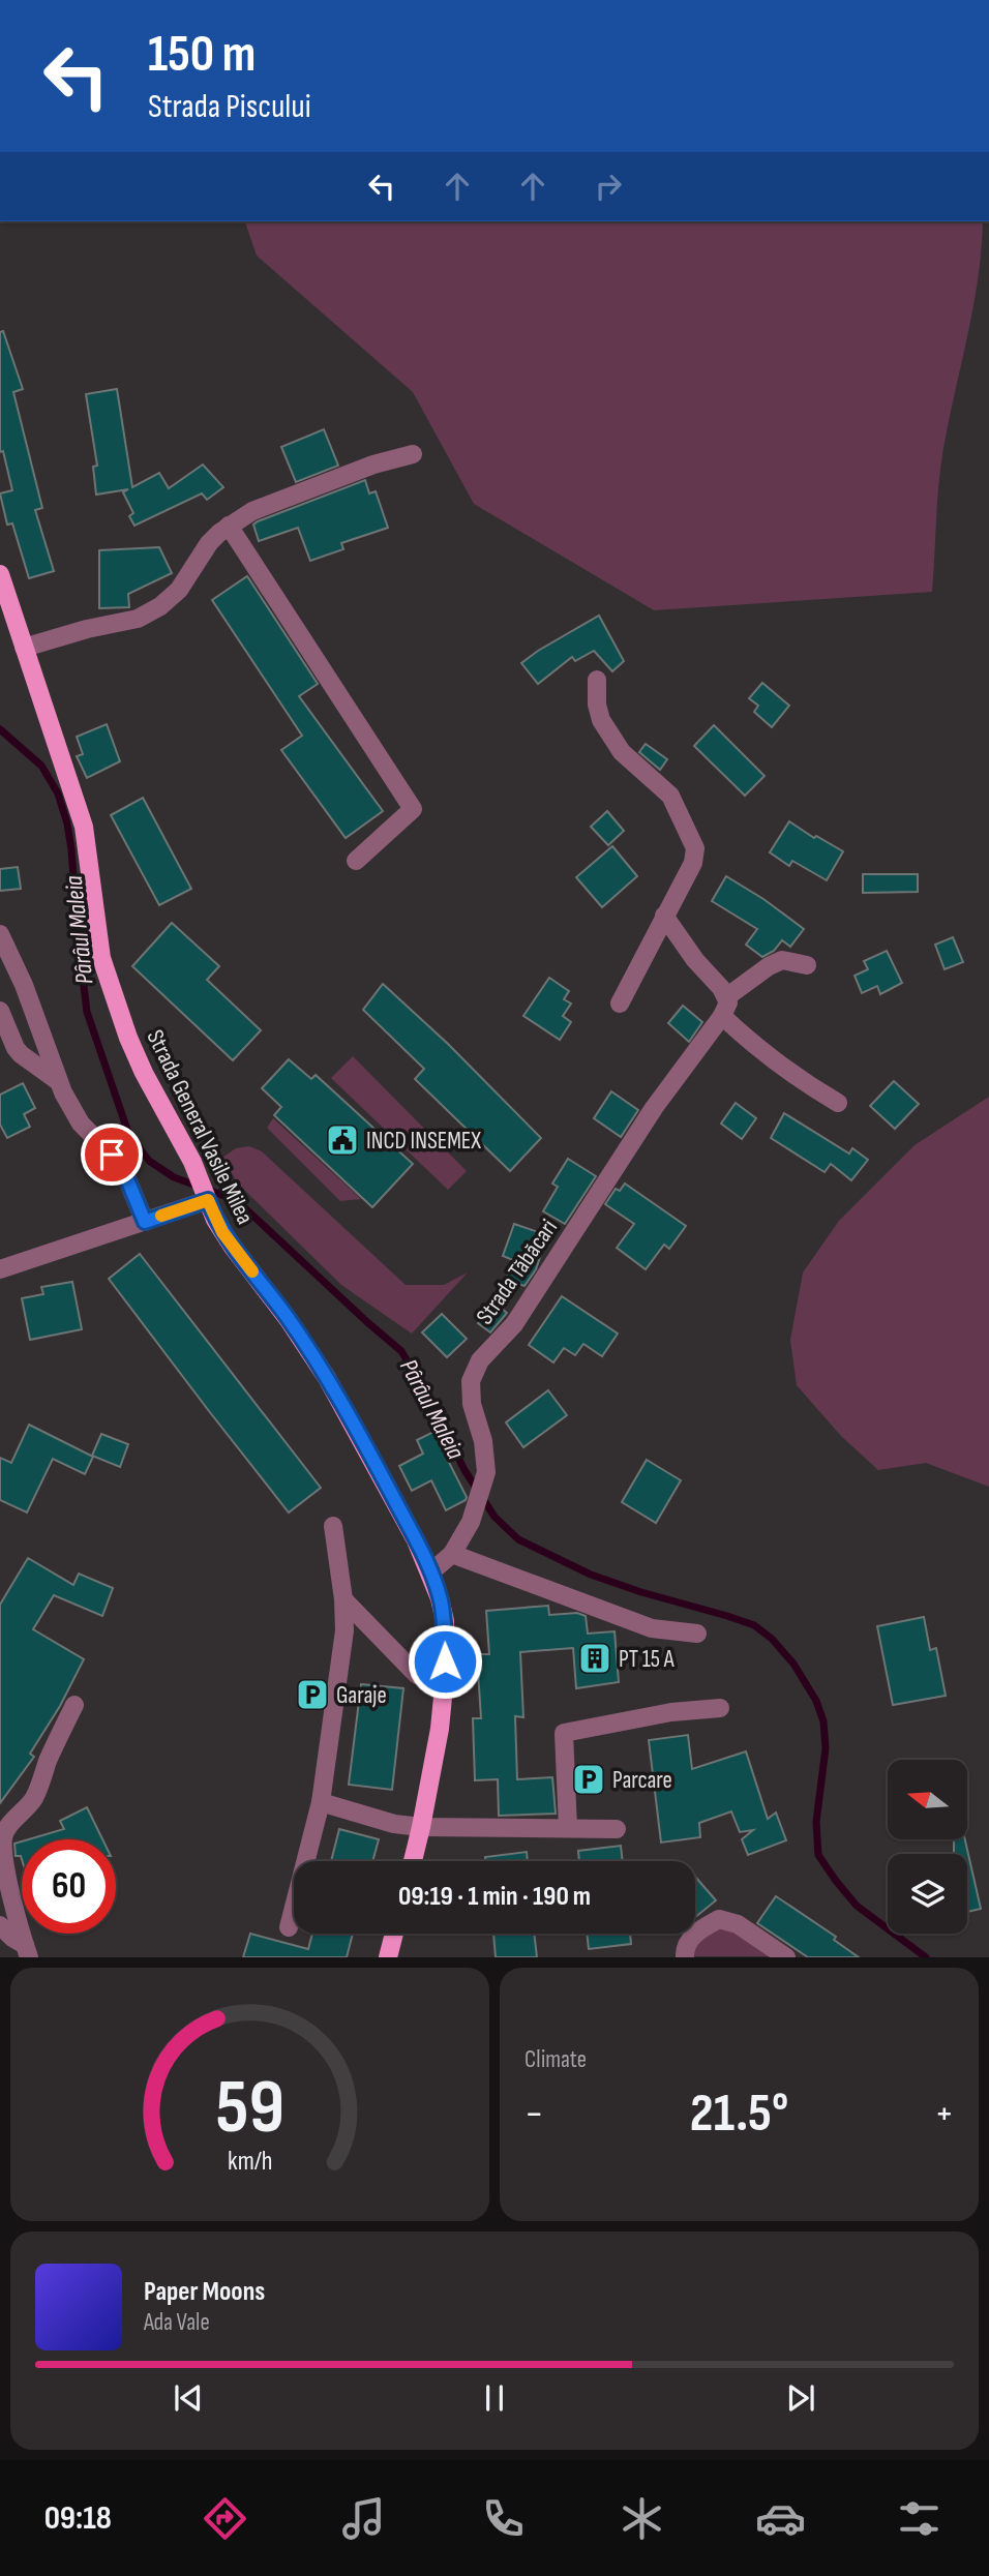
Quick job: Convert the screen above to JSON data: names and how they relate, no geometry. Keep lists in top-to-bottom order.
{
  "streets": {
    "main road": ["Strada General Vasile Milea"],
    "street": ["Strada Tăbăcari"]
  },
  "crossings": [
    ["Strada General Vasile Milea", "Strada Tăbăcari"]
  ],
  "water": ["Pârâul Maleia"],
  "places": {
    "public building": ["INCD INSEMEX"],
    "building": ["PT 15 A"],
    "parking": ["Garaje", "Parcare"]
  },
  "north": "left",
  "page": {
    "turn": ["150 m", "Strada Piscului"],
    "limit": "60",
    "trip": "09:19 · 1 min · 190 m",
    "tile": "Climate",
    "heat": ["−", "21.5°", "+"],
    "song": ["Paper Moons", "Ada Vale"],
    "tabs": "09:18",
    "gauge": ["59", "km/h"]
  }
}
